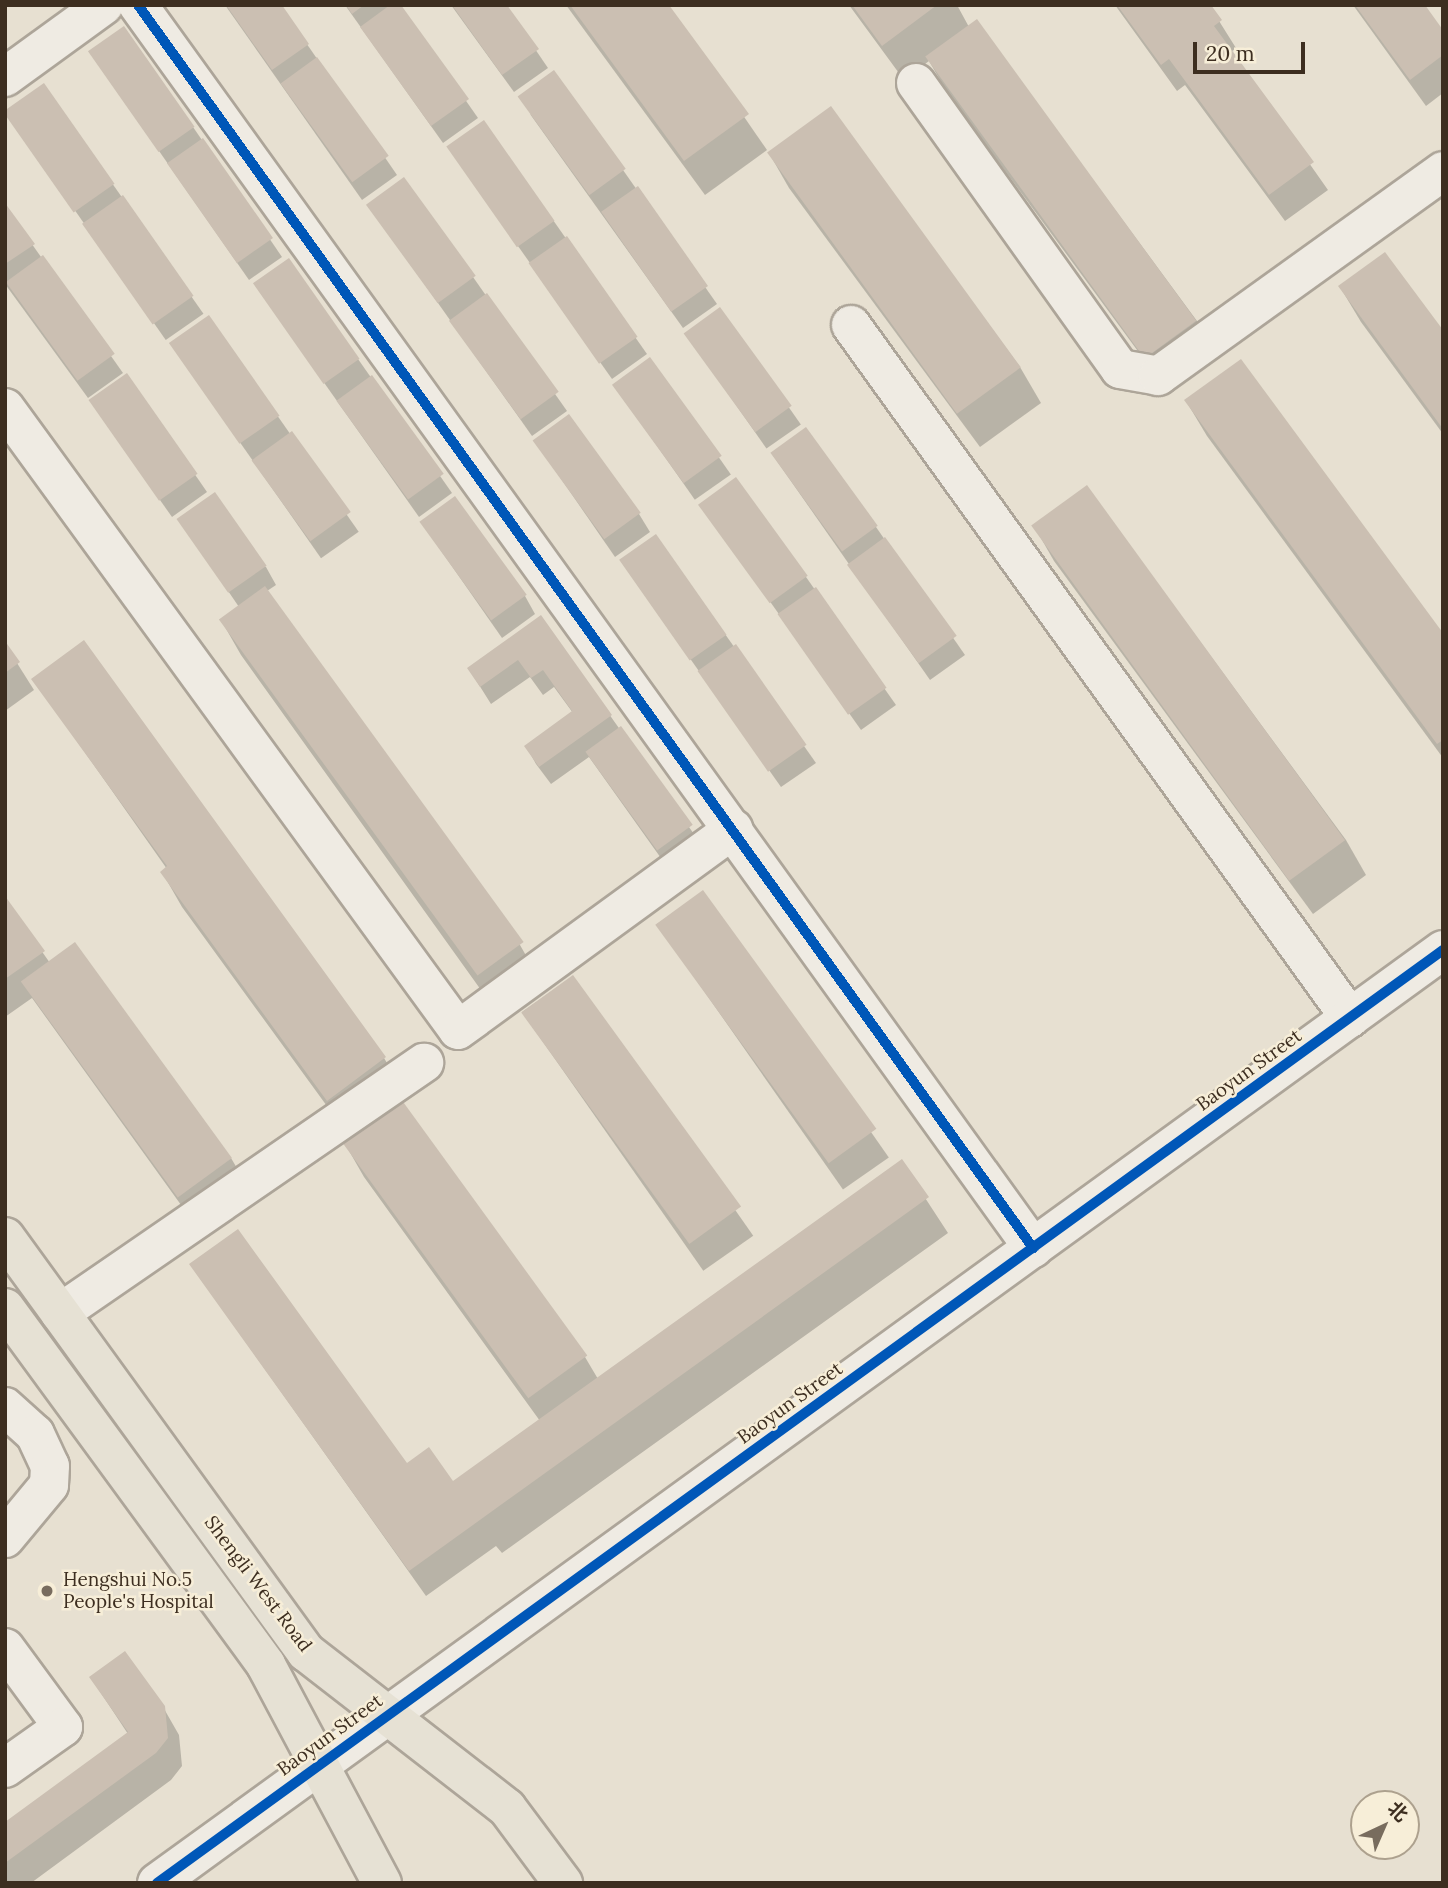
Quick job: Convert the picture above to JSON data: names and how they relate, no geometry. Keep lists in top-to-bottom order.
{
  "streets": {
    "main road": ["Shengli West Road"],
    "street": ["Baoyun Street"]
  },
  "crossings": [
    ["Baoyun Street", "Shengli West Road"]
  ],
  "places": ["Hengshui No.5 People's Hospital"],
  "scale_bar": "20 m",
  "north": "top right"
}
